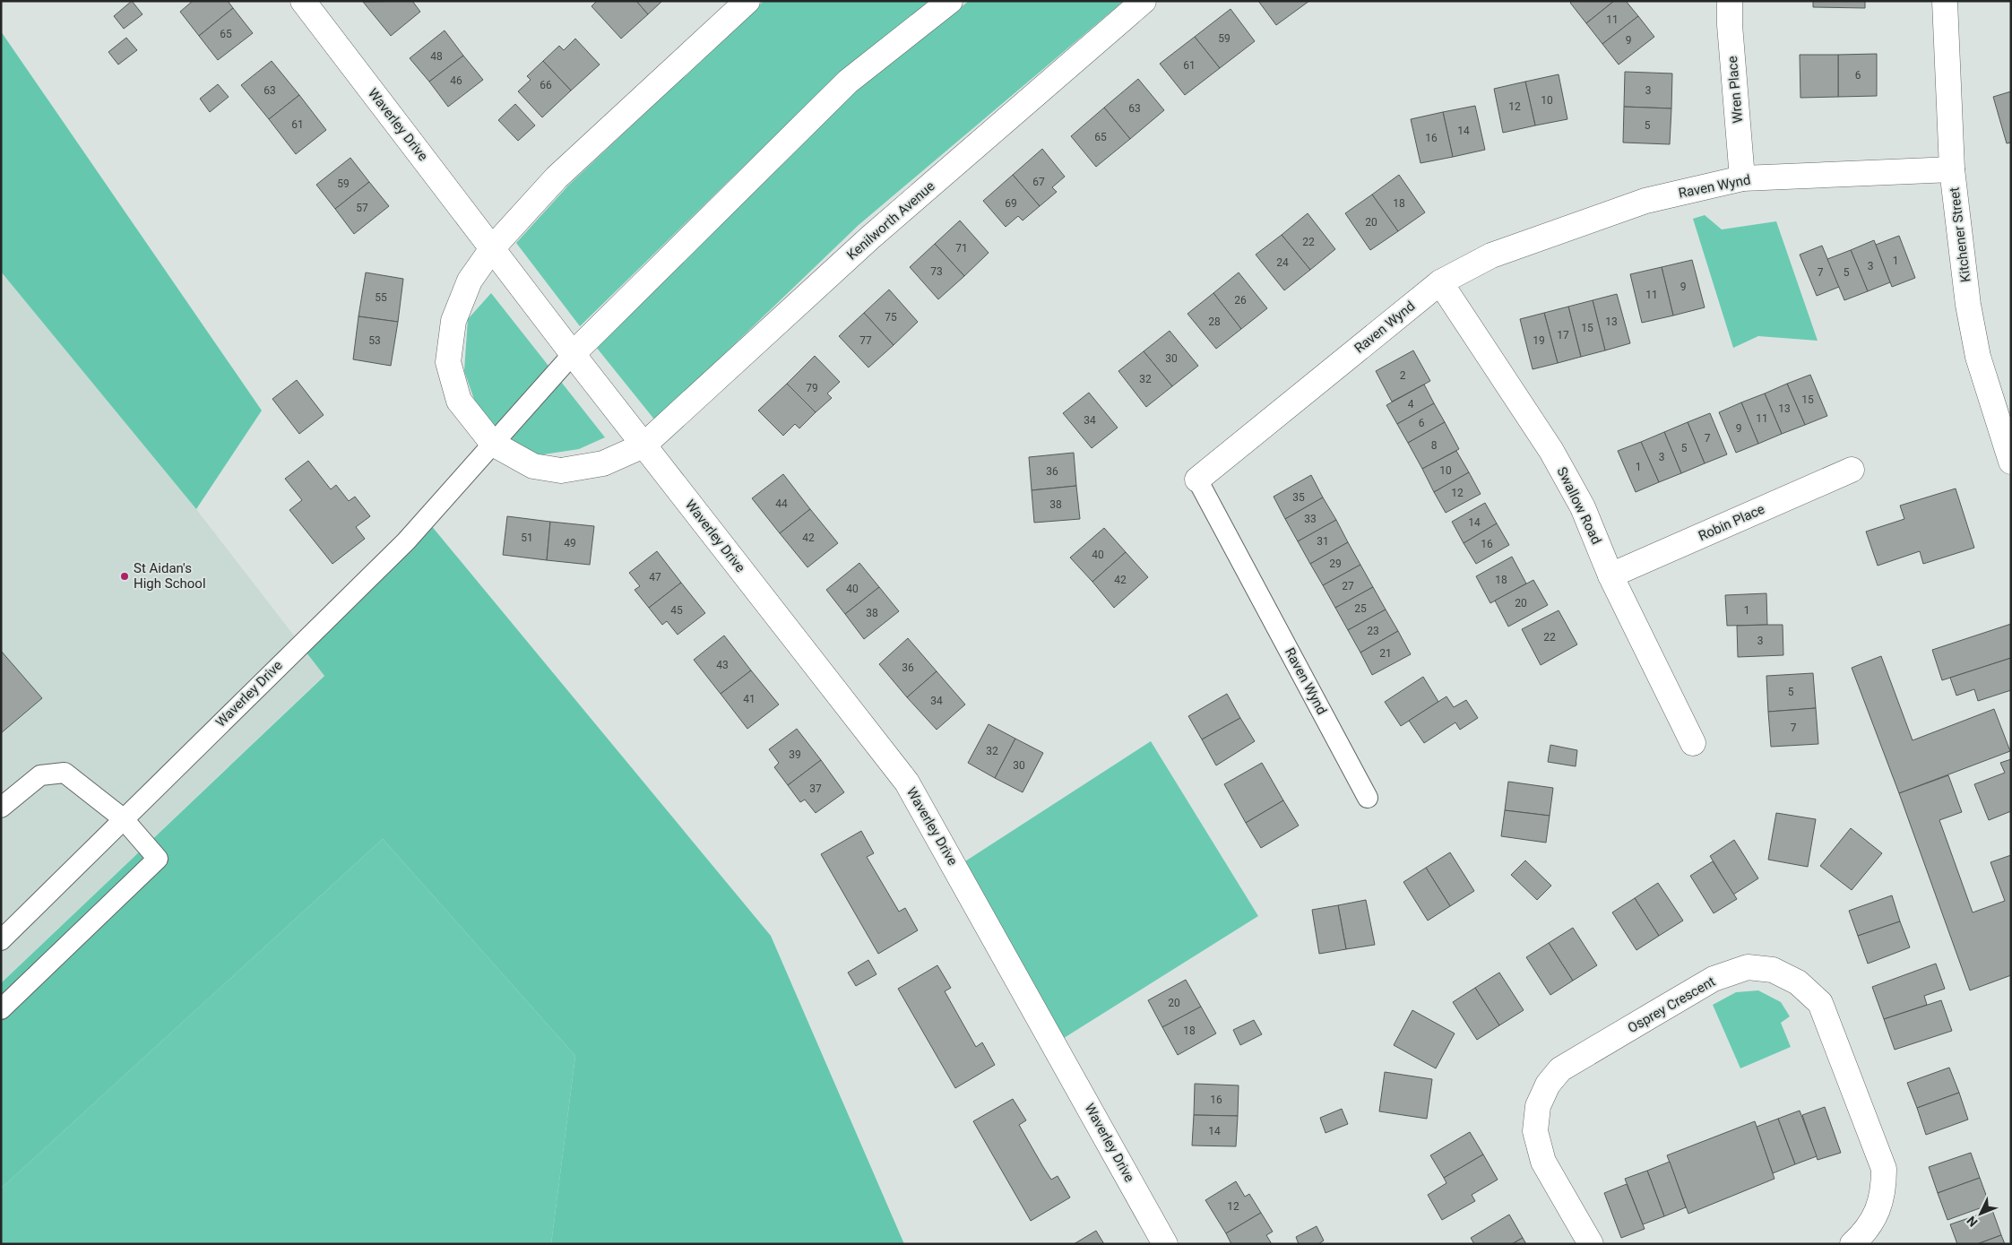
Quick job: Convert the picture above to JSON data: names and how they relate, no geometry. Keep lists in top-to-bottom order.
{
  "streets": {
    "street": [
      "Wren Place",
      "Waverley Drive",
      "Raven Wynd",
      "Kenilworth Avenue",
      "Kitchener Street",
      "Swallow Road",
      "Robin Place",
      "Osprey Crescent"
    ]
  },
  "crossings": [
    ["Wren Place", "Raven Wynd"],
    ["Waverley Drive", "Kenilworth Avenue"],
    ["Raven Wynd", "Kitchener Street"],
    ["Raven Wynd", "Swallow Road"],
    ["Swallow Road", "Robin Place"]
  ],
  "places": ["St Aidan's High School"],
  "house_numbers": [
    "11",
    "65",
    "59",
    "9",
    "48",
    "61",
    "6",
    "46",
    "66",
    "63",
    "3",
    "10",
    "12",
    "63",
    "61",
    "5",
    "14",
    "65",
    "16",
    "67",
    "59",
    "69",
    "18",
    "57",
    "20",
    "22",
    "71",
    "1",
    "24",
    "3",
    "73",
    "7",
    "5",
    "9",
    "11",
    "55",
    "26",
    "75",
    "28",
    "13",
    "15",
    "17",
    "53",
    "77",
    "19",
    "30",
    "2",
    "32",
    "79",
    "15",
    "4",
    "13",
    "11",
    "34",
    "6",
    "9",
    "7",
    "8",
    "5",
    "3",
    "1",
    "10",
    "36",
    "12",
    "35",
    "44",
    "38",
    "33",
    "14",
    "51",
    "42",
    "31",
    "49",
    "16",
    "40",
    "29",
    "47",
    "42",
    "18",
    "27",
    "40",
    "20",
    "25",
    "45",
    "1",
    "38",
    "23",
    "22",
    "3",
    "21",
    "43",
    "36",
    "5",
    "41",
    "34",
    "7",
    "32",
    "39",
    "30",
    "37",
    "20",
    "18",
    "16",
    "14",
    "12"
  ],
  "north": "bottom left"
}
